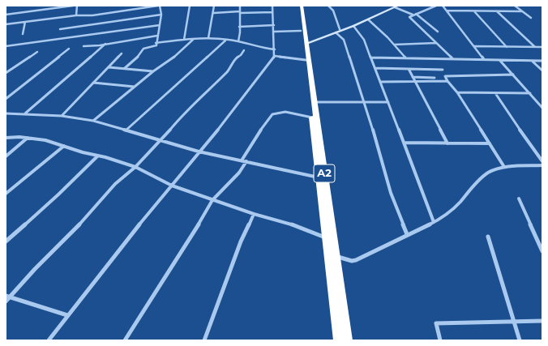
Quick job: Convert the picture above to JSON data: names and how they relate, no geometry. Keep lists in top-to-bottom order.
{
  "streets": {
    "highway": ["A2"]
  }
}
